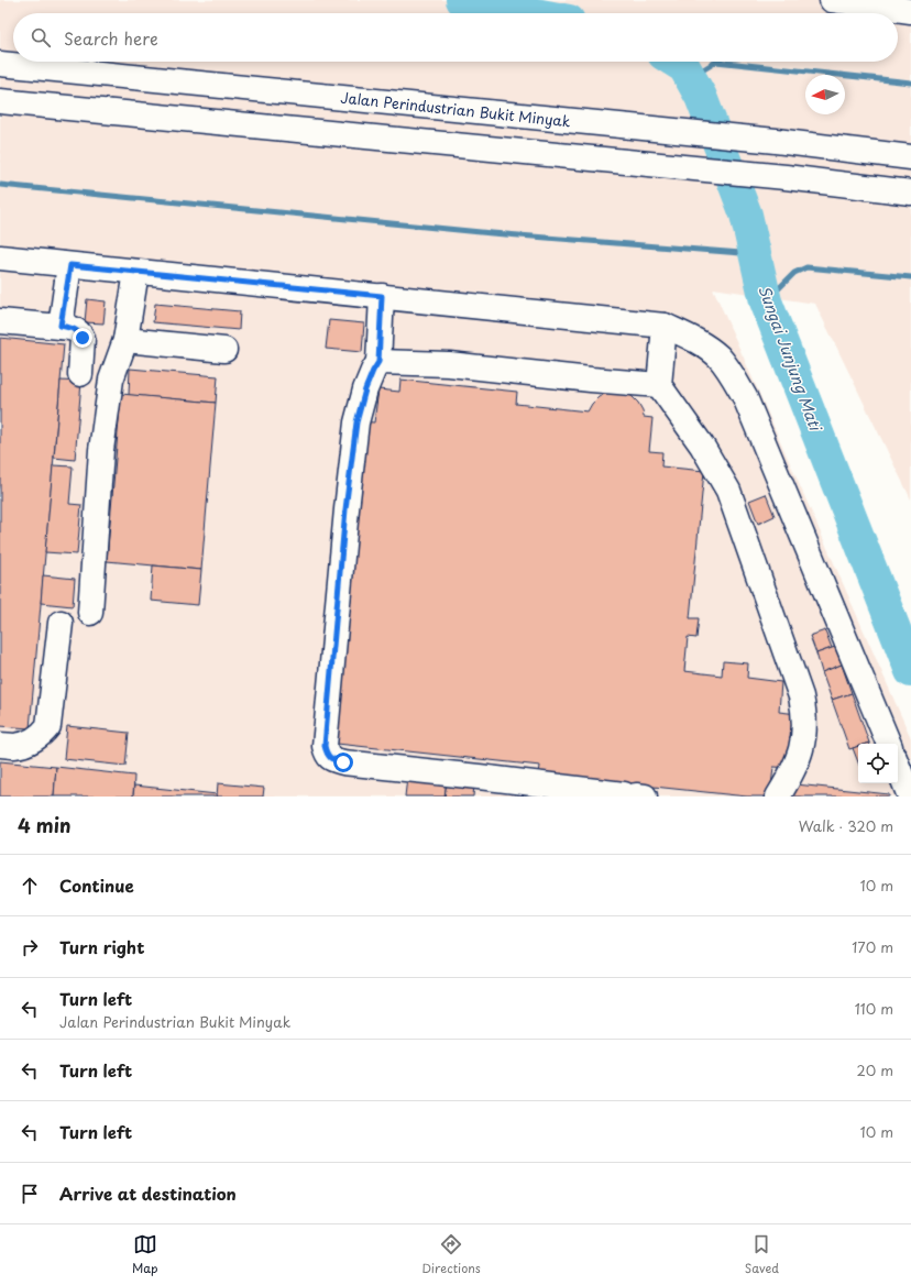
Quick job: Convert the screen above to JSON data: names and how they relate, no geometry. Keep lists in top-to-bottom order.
{
  "streets": {
    "main road": ["Jalan Perindustrian Bukit Minyak"]
  },
  "water": ["Sungai Junjung Mati"],
  "north": "left",
  "page": {
    "search": "Search here",
    "heading": ["4 min", "Walk · 320 m"],
    "list": [
      ["Continue", "10 m"],
      ["Turn right", "170 m"],
      ["Turn left", "Jalan Perindustrian Bukit Minyak", "110 m"],
      ["Turn left", "20 m"],
      ["Turn left", "10 m"],
      "Arrive at destination"
    ],
    "nav": ["Map", "Directions", "Saved"]
  }
}
